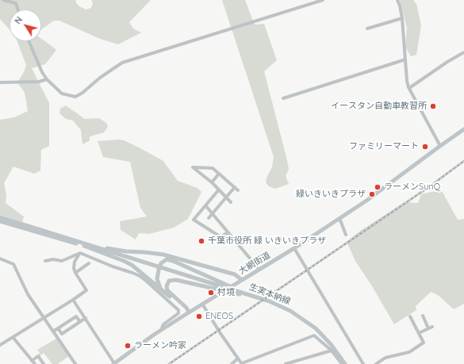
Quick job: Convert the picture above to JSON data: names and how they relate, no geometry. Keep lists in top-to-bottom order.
{
  "streets": {
    "main road": ["大網街道", "生実本納線"]
  },
  "places": [
    "イースタン自動車教習所",
    "ファミリーマート",
    "ラーメンSunQ",
    "緑いきいきプラザ",
    "千葉市役所 緑 いきいきプラザ",
    "村境",
    "ENEOS",
    "ラーメン吟家"
  ],
  "north": "top left"
}
